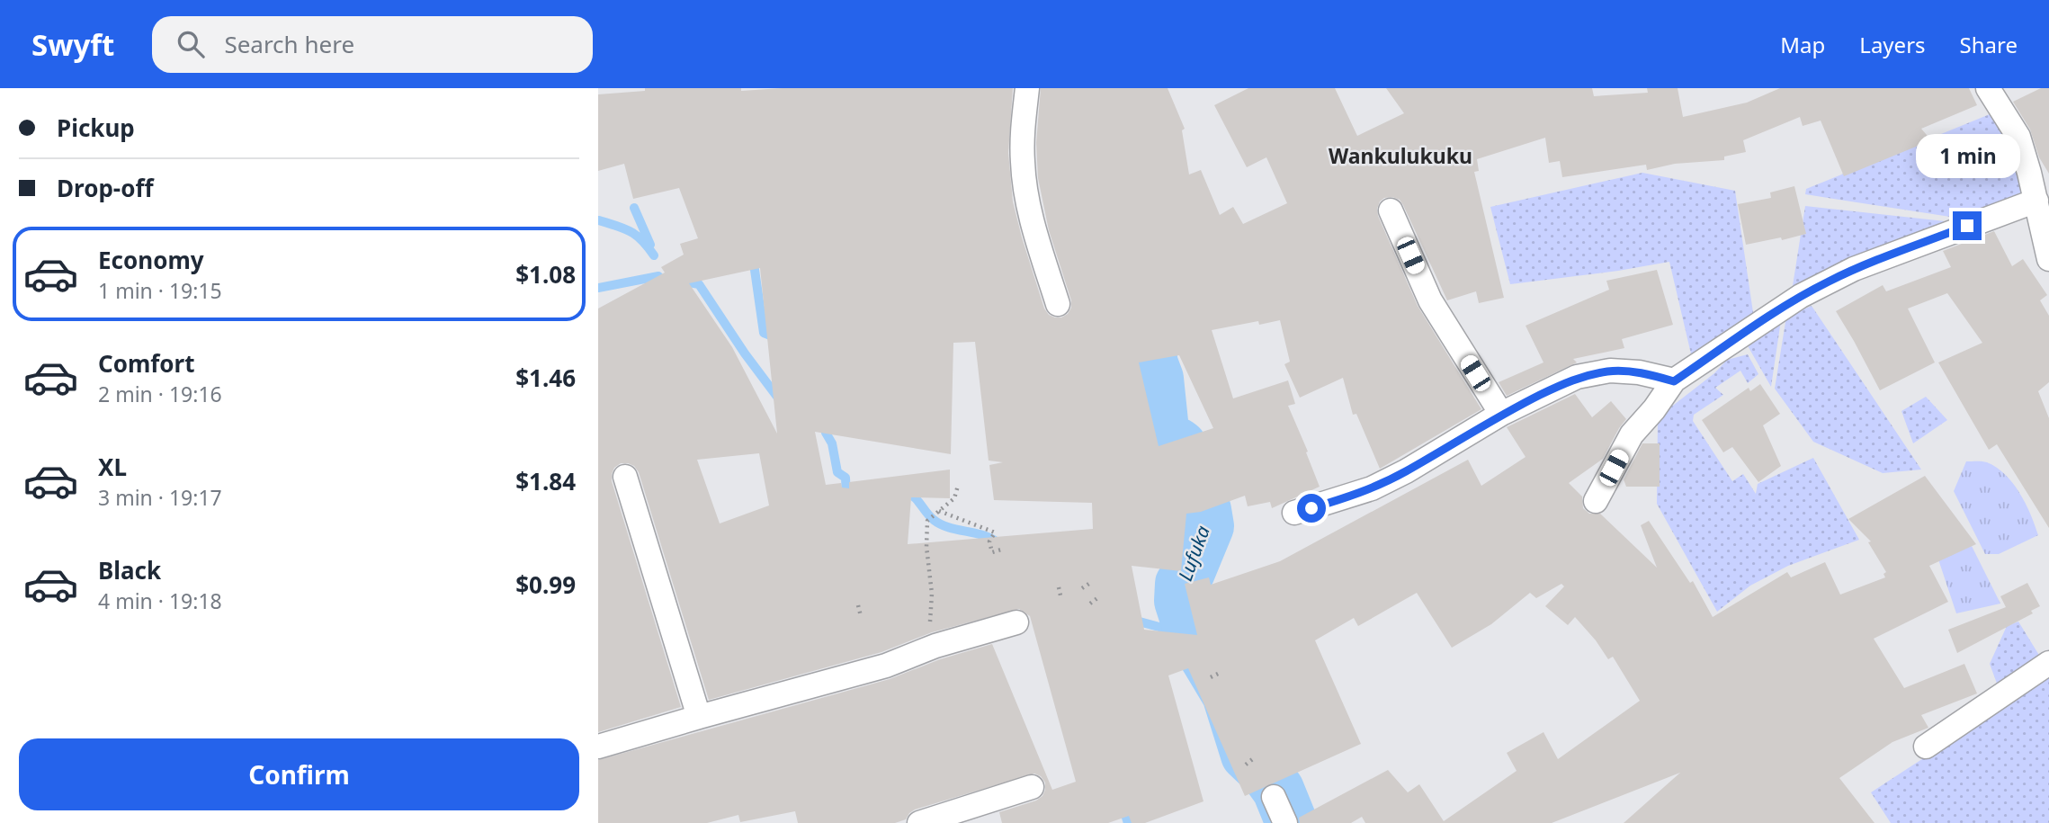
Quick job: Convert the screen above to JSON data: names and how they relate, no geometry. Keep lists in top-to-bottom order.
{
  "districts": ["Wankulukuku"],
  "water": ["Lufuka"],
  "page": {
    "header": "Swyft",
    "search": "Search here",
    "nav": ["Map", "Layers", "Share"],
    "banner": ["Pickup", "Drop-off"],
    "bubble": "1 min",
    "list": [
      {
        "name": "Economy",
        "note": "1 min · 19:15",
        "value": "$1.08"
      },
      {
        "name": "Comfort",
        "note": "2 min · 19:16",
        "value": "$1.46"
      },
      {
        "name": "XL",
        "note": "3 min · 19:17",
        "value": "$1.84"
      },
      {
        "name": "Black",
        "note": "4 min · 19:18",
        "value": "$0.99"
      }
    ],
    "buttons": "Confirm"
  }
}
